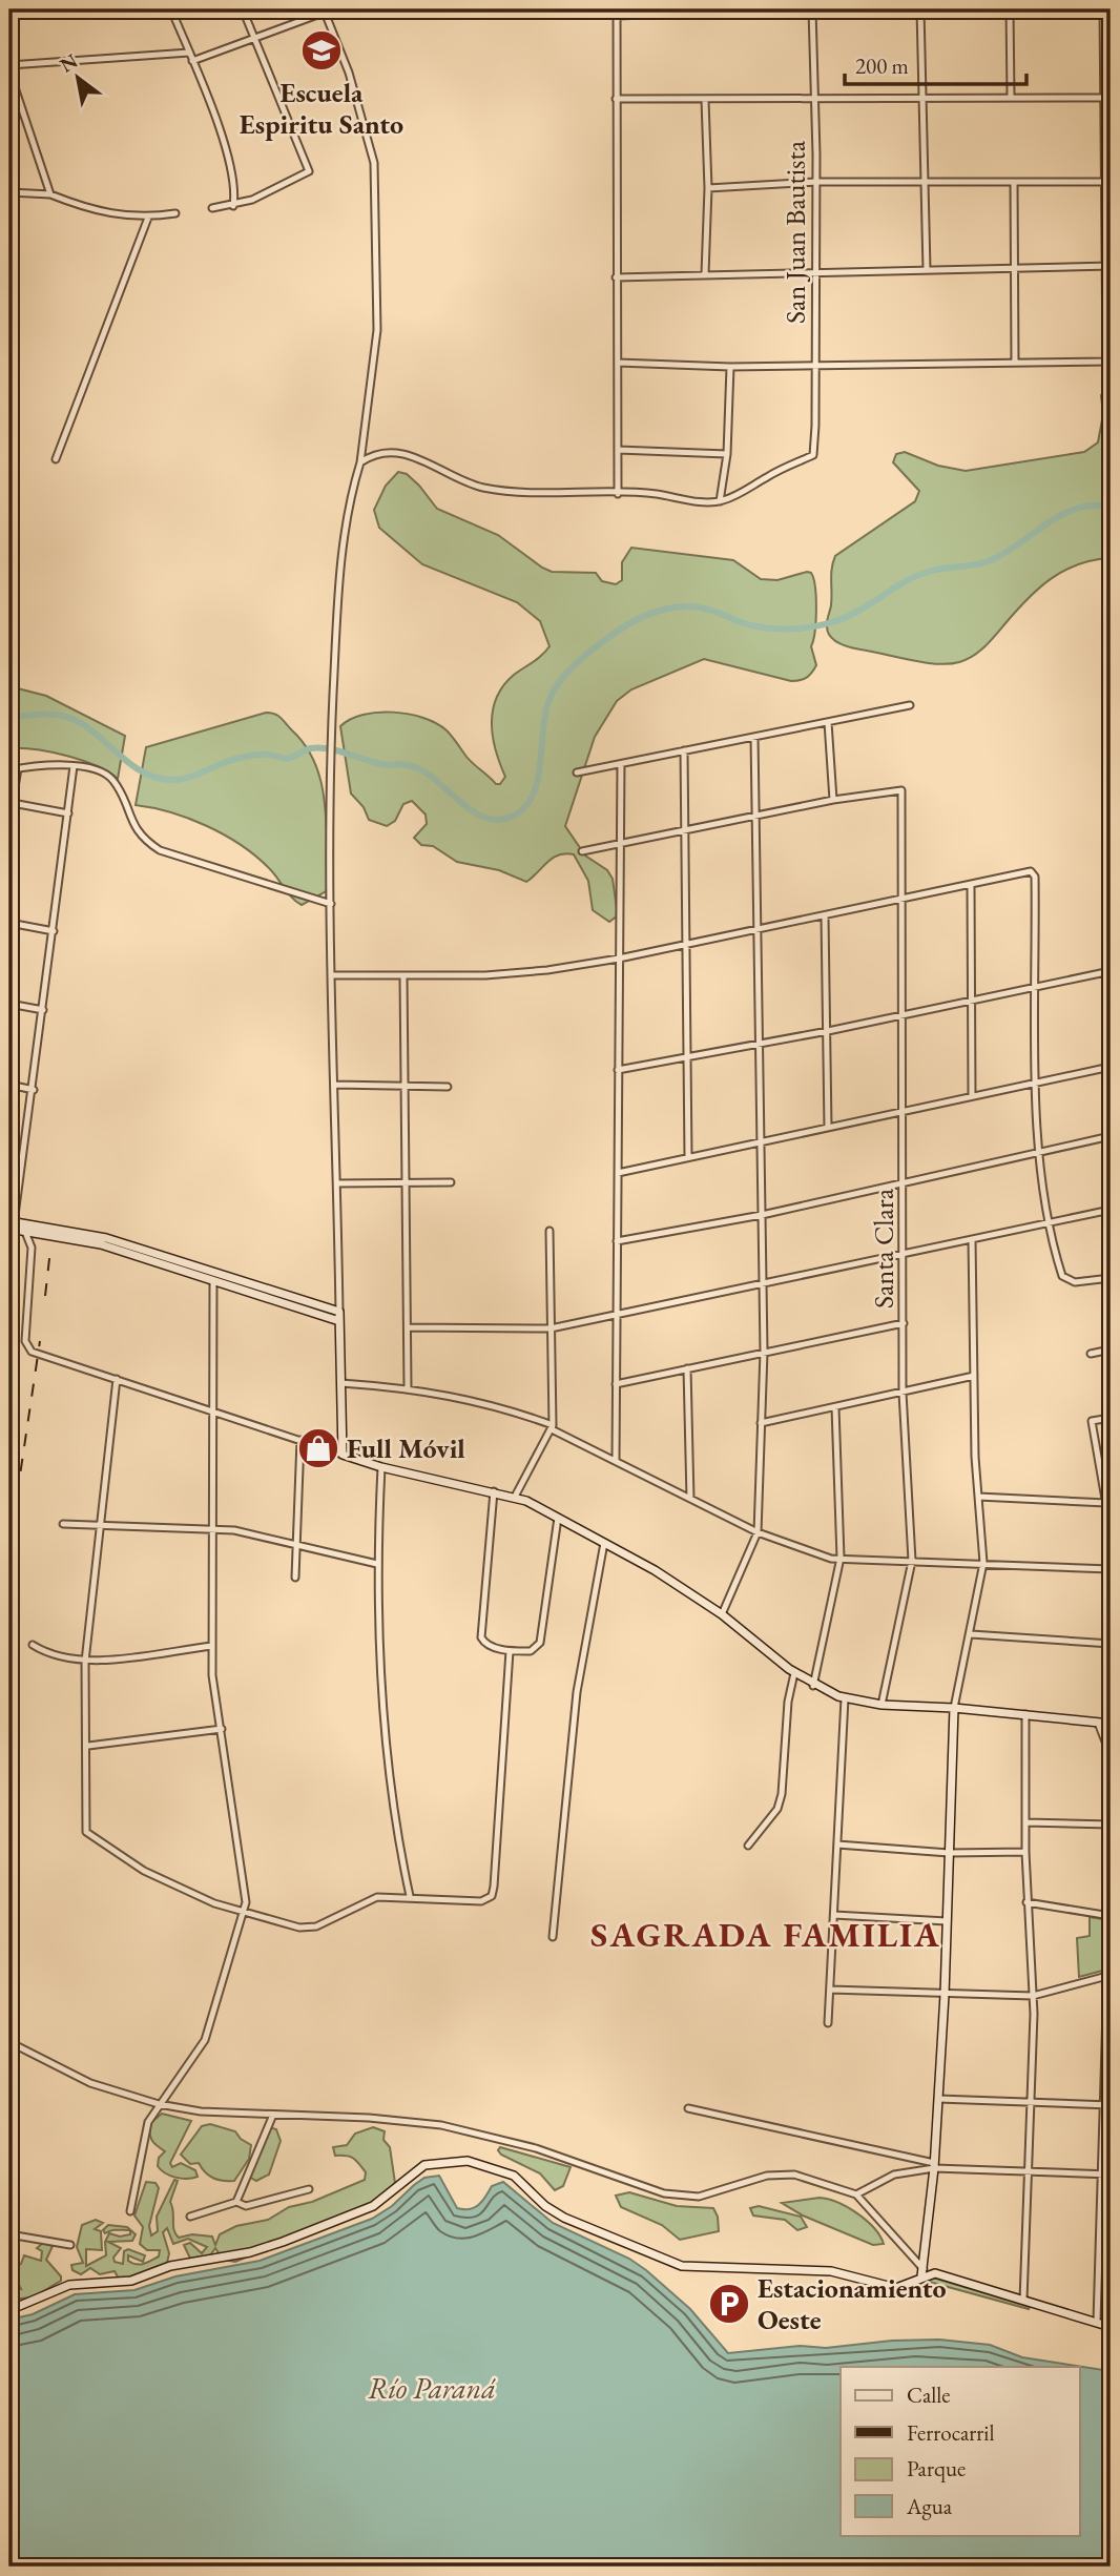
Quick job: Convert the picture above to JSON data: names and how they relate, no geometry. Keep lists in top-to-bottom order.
{
  "streets": {
    "street": ["San Juan Bautista", "Santa Clara"]
  },
  "districts": ["SAGRADA FAMILIA"],
  "water": ["Río Paraná"],
  "places": {
    "school or university": ["Escuela Espiritu Santo"],
    "shop": ["Full Móvil"],
    "parking": ["Estacionamiento Oeste"]
  },
  "legend": [
    "Calle",
    "Ferrocarril",
    "Parque",
    "Agua"
  ],
  "scale_bar": "200 m",
  "north": "top left"
}
